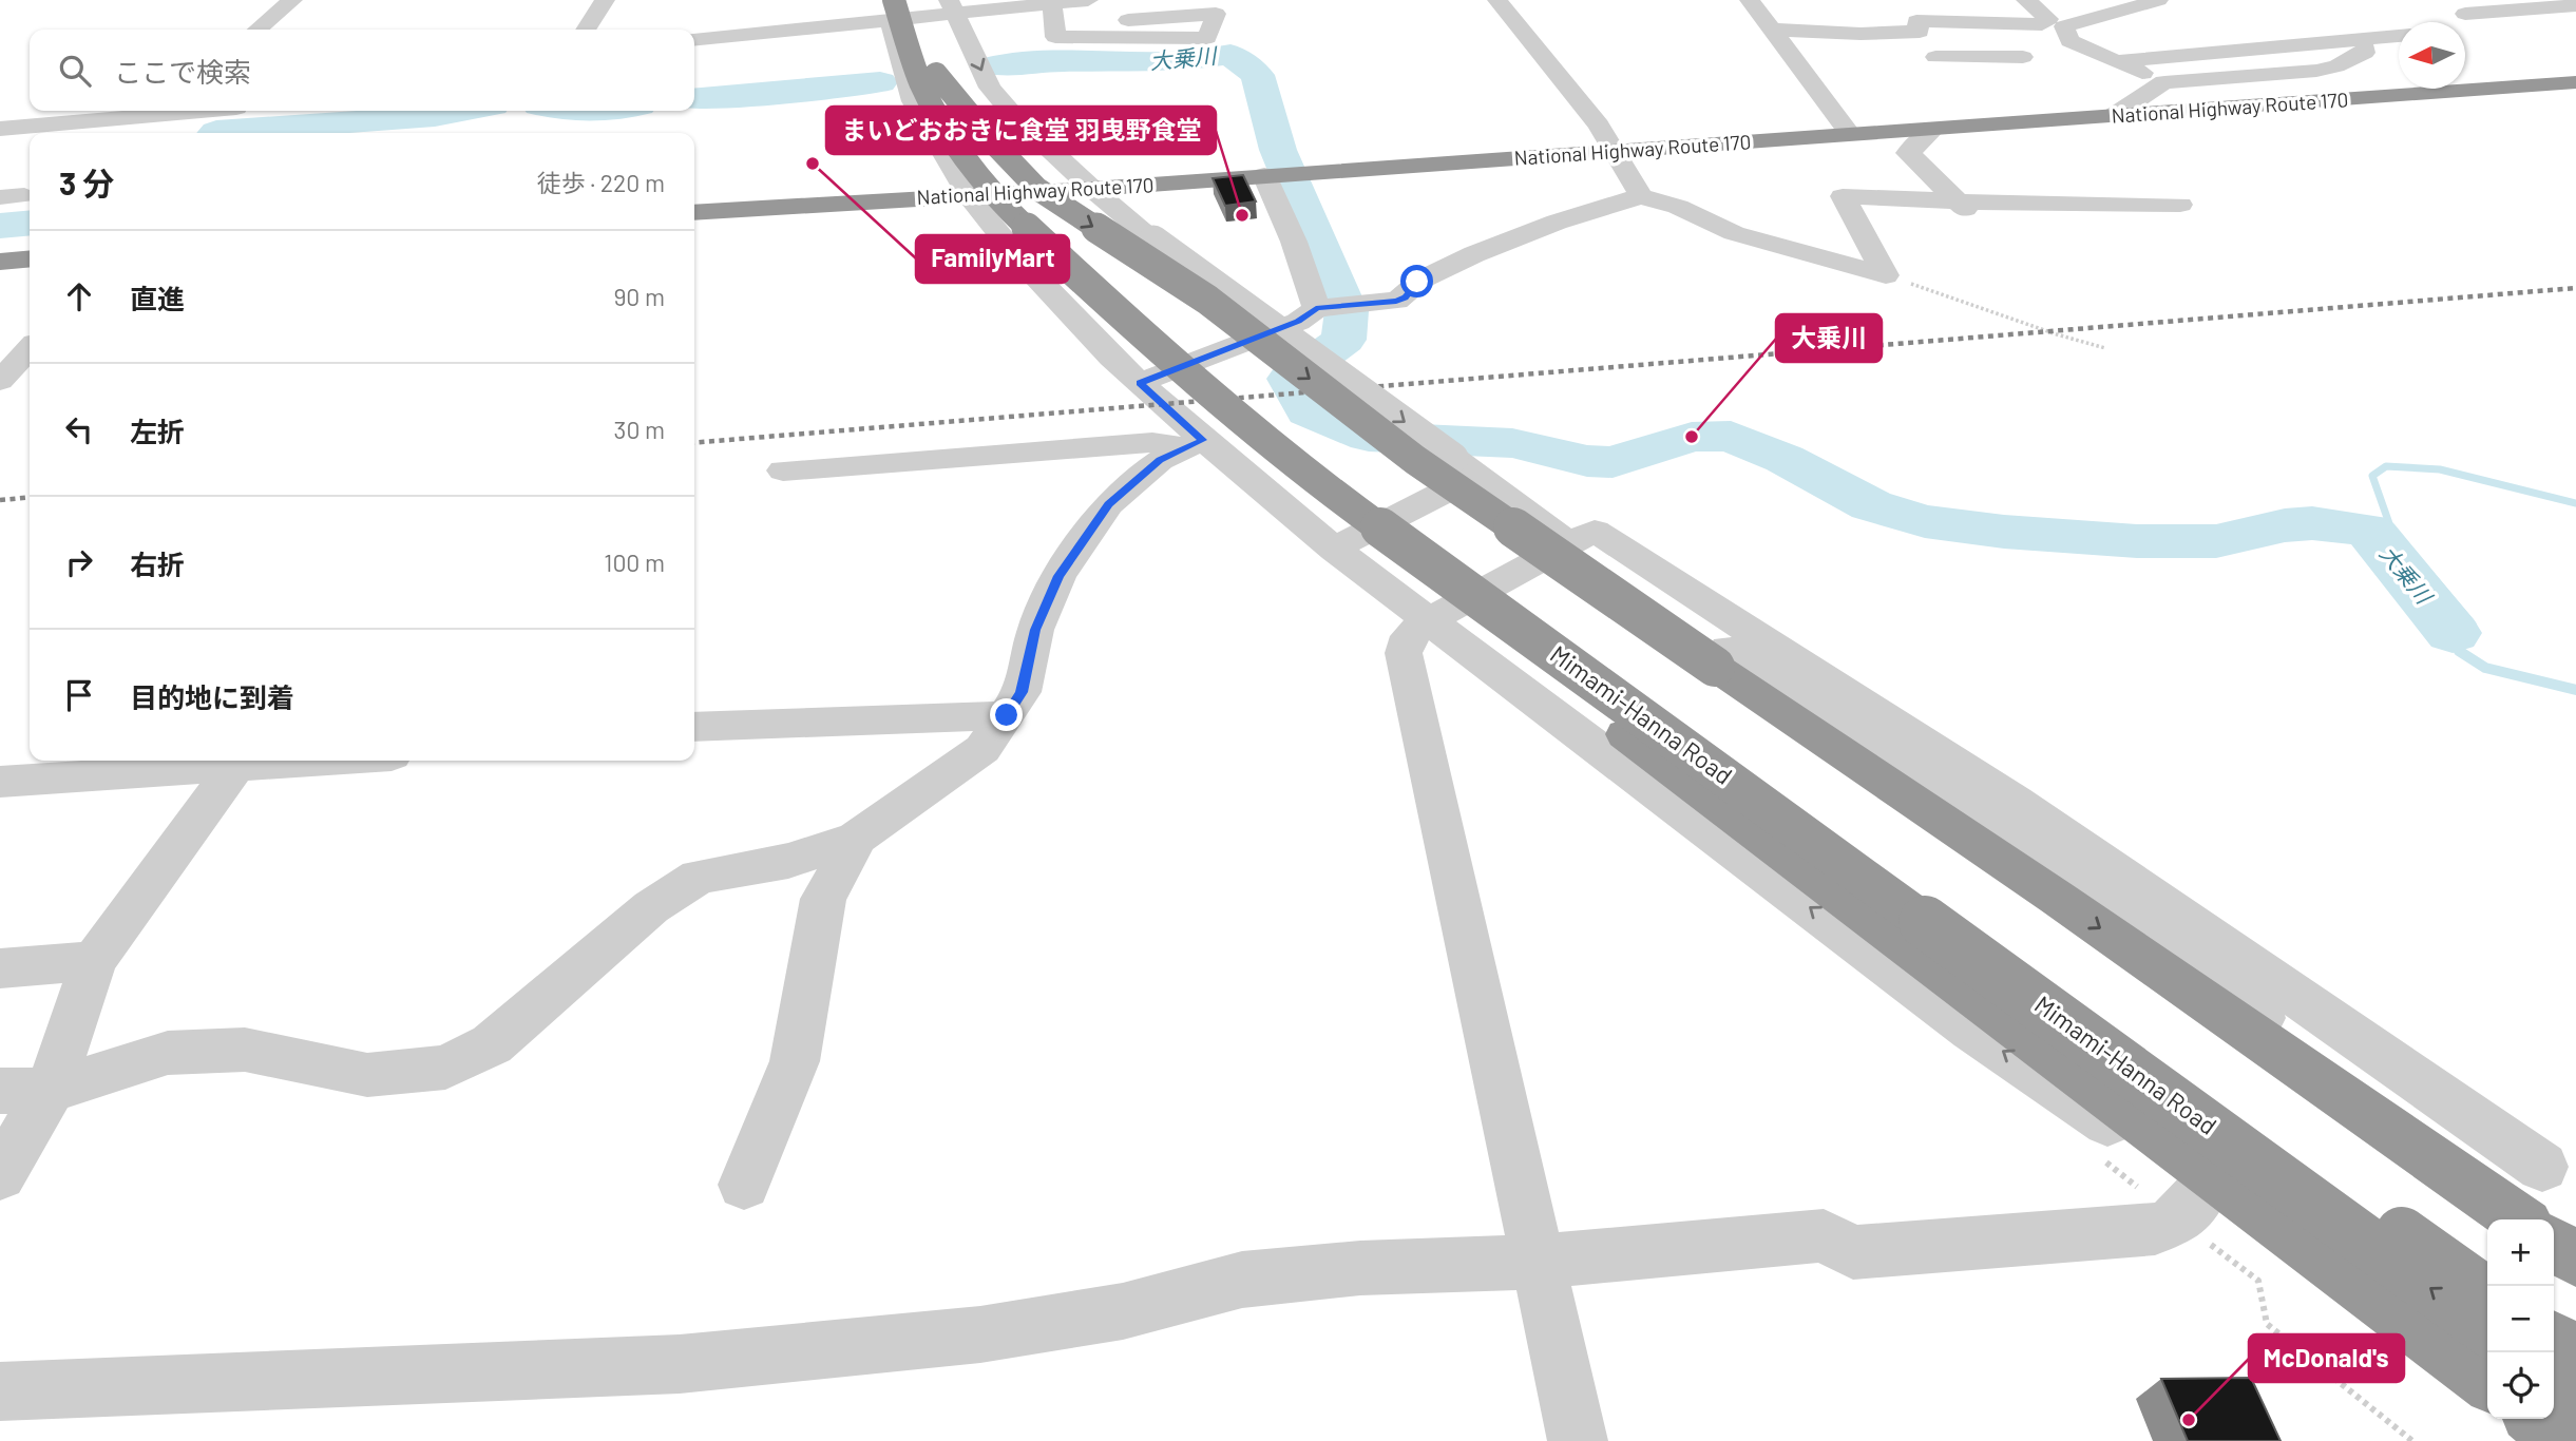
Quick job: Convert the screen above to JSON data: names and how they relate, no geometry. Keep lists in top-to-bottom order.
{
  "streets": {
    "highway": ["National Highway Route 170", "Mimami-Hanna Road"]
  },
  "water": ["大乗川"],
  "places": [
    "FamilyMart",
    "まいどおおきに食堂 羽曳野食堂",
    "大乗川",
    "McDonald's"
  ],
  "north": "left",
  "page": {
    "search": "ここで検索",
    "heading": ["3 分", "徒歩 · 220 m"],
    "list": [
      ["直進", "90 m"],
      ["左折", "30 m"],
      ["右折", "100 m"],
      "目的地に到着"
    ],
    "map_buttons": ["+", "−"]
  }
}
